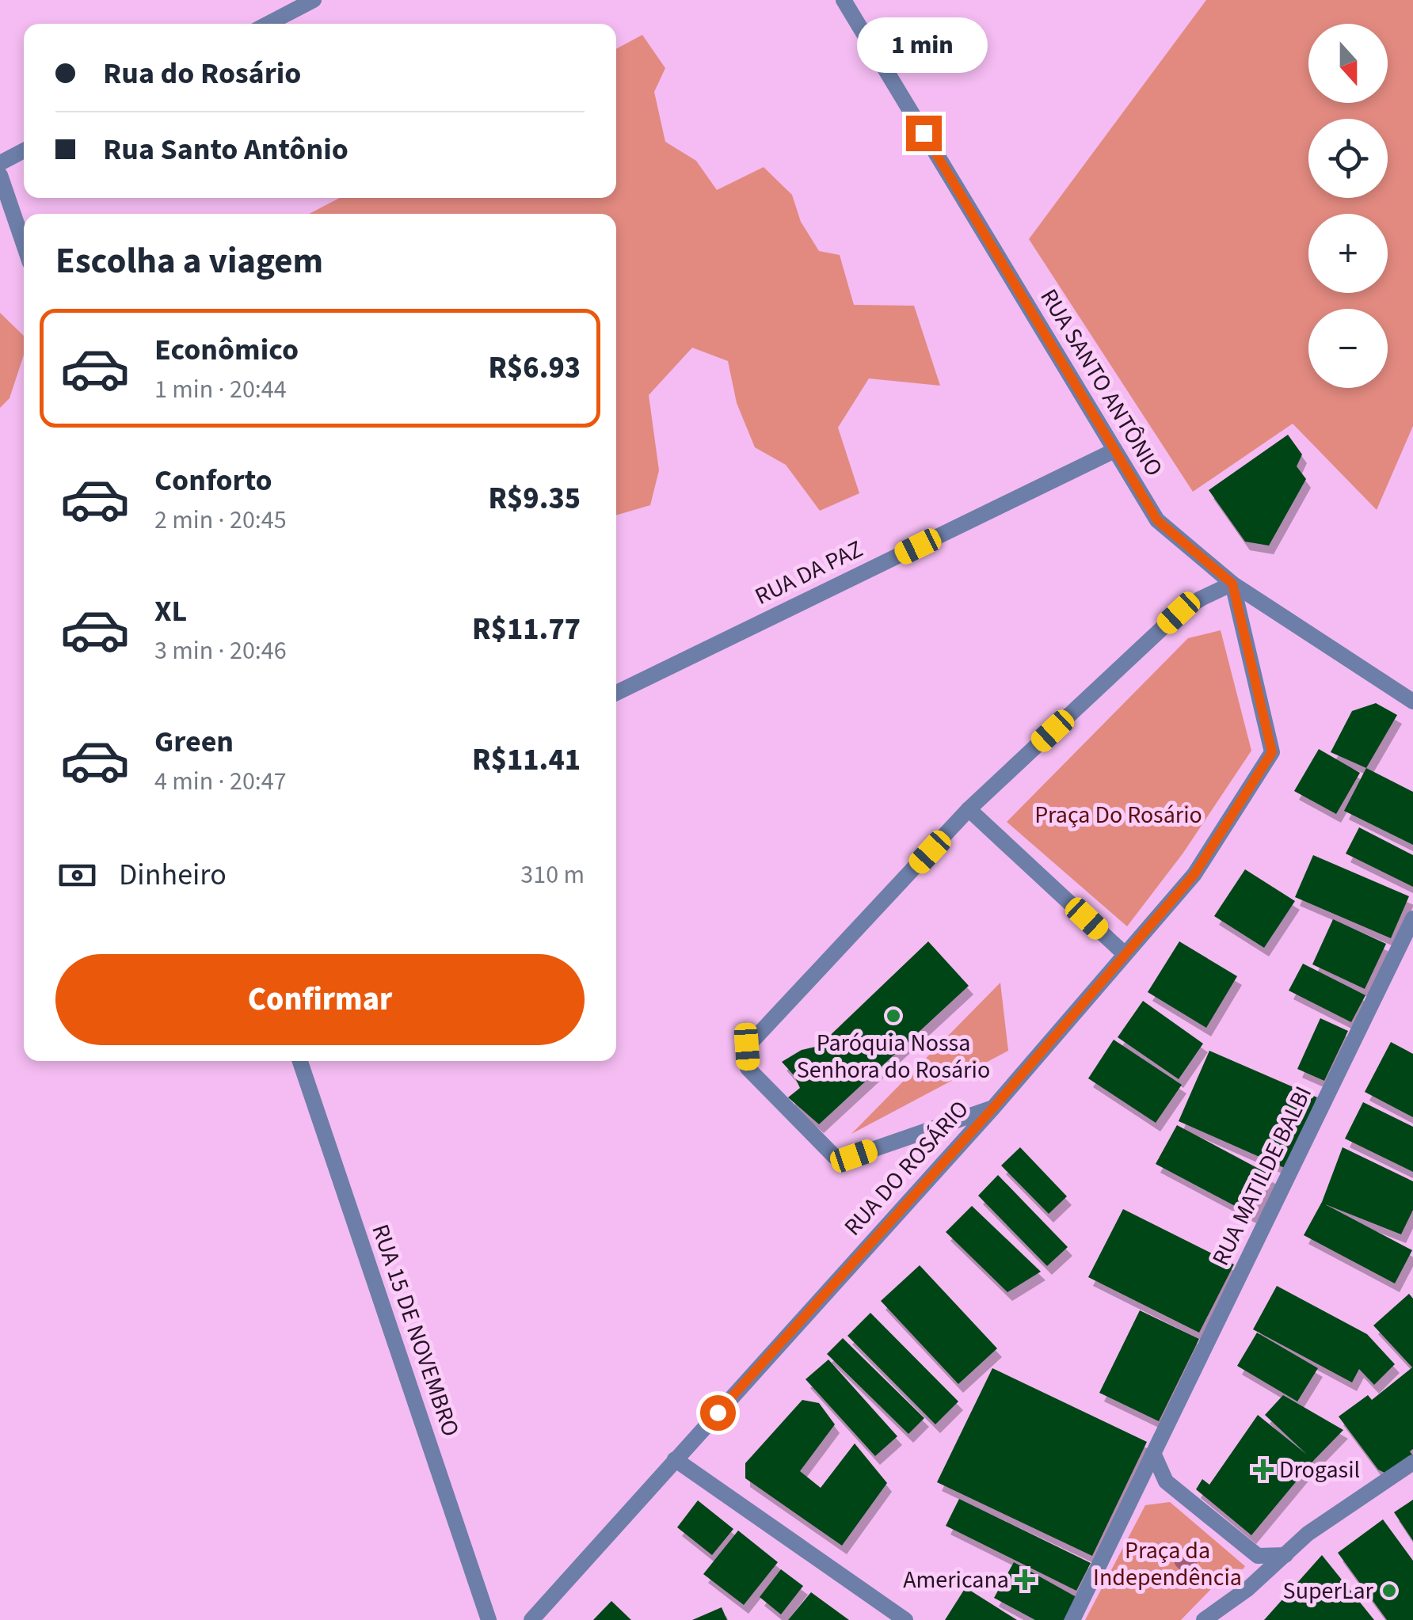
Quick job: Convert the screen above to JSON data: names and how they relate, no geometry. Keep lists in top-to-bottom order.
{
  "streets": {
    "street": [
      "RUA SANTO ANTÔNIO",
      "RUA DA PAZ",
      "RUA DO ROSÁRIO",
      "RUA MATILDE BALBI",
      "RUA 15 DE NOVEMBRO"
    ]
  },
  "crossings": [
    ["RUA SANTO ANTÔNIO", "RUA DA PAZ"],
    ["RUA SANTO ANTÔNIO", "RUA DO ROSÁRIO"]
  ],
  "parks": ["Praça Do Rosário", "Praça da Independência"],
  "places": {
    "other": ["Paróquia Nossa Senhora do Rosário", "SuperLar"],
    "health": ["Drogasil", "Americana"]
  },
  "north": "bottom",
  "page": {
    "bubble": "1 min",
    "map_buttons": ["+", "−"],
    "banner": ["Rua do Rosário", "Rua Santo Antônio"],
    "heading": "Escolha a viagem",
    "list": [
      {
        "name": "Econômico",
        "note": "1 min · 20:44",
        "value": "R$6.93"
      },
      {
        "name": "Conforto",
        "note": "2 min · 20:45",
        "value": "R$9.35"
      },
      {
        "name": "XL",
        "note": "3 min · 20:46",
        "value": "R$11.77"
      },
      {
        "name": "Green",
        "note": "4 min · 20:47",
        "value": "R$11.41"
      }
    ],
    "pay": ["Dinheiro", "310 m"],
    "buttons": "Confirmar"
  }
}
